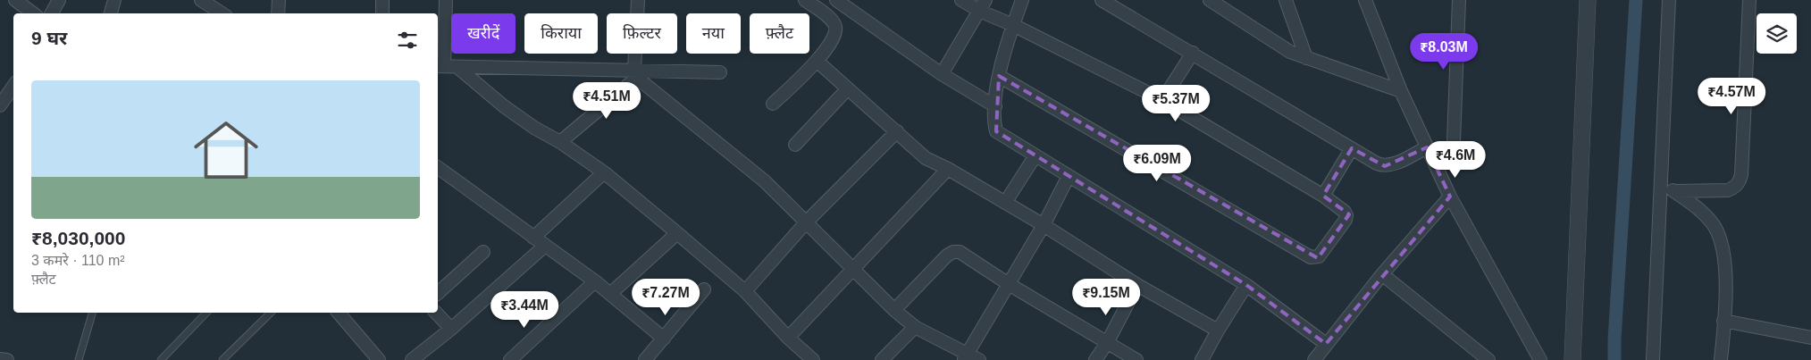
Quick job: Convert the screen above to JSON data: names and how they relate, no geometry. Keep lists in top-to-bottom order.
{
  "page": {
    "chip": [
      "खरीदें",
      "किराया",
      "फ़िल्टर",
      "नया",
      "फ़्लैट"
    ],
    "heading": "9 घर",
    "price": [
      "₹8.03M",
      "₹4.57M",
      "₹4.51M",
      "₹5.37M",
      "₹4.6M",
      "₹6.09M",
      "₹7.27M",
      "₹9.15M",
      "₹3.44M"
    ],
    "list": [
      {
        "name": "₹8,030,000",
        "note": "3 कमरे · 110 m² · फ़्लैट"
      }
    ]
  }
}
